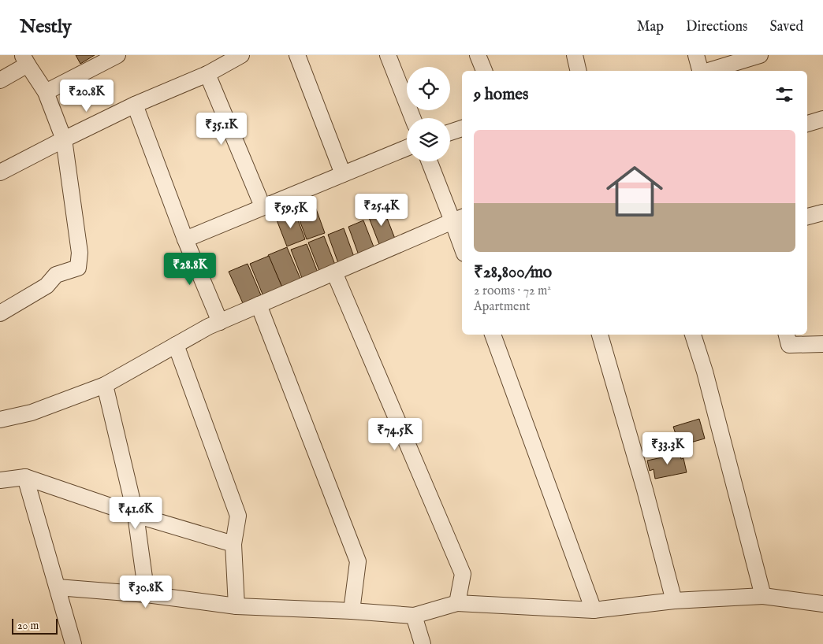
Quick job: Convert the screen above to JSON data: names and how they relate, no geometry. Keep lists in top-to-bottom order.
{
  "scale_bar": "20 m",
  "page": {
    "header": "Nestly",
    "nav": ["Map", "Directions", "Saved"],
    "heading": "9 homes",
    "price": [
      "₹20.8K",
      "₹35.1K",
      "₹25.4K",
      "₹59.5K",
      "₹28.8K",
      "₹74.5K",
      "₹33.3K",
      "₹41.6K",
      "₹30.8K"
    ],
    "list": [
      {
        "name": "₹28,800/mo",
        "note": "2 rooms · 72 m² · Apartment"
      }
    ],
    "scale": "20 m"
  }
}
